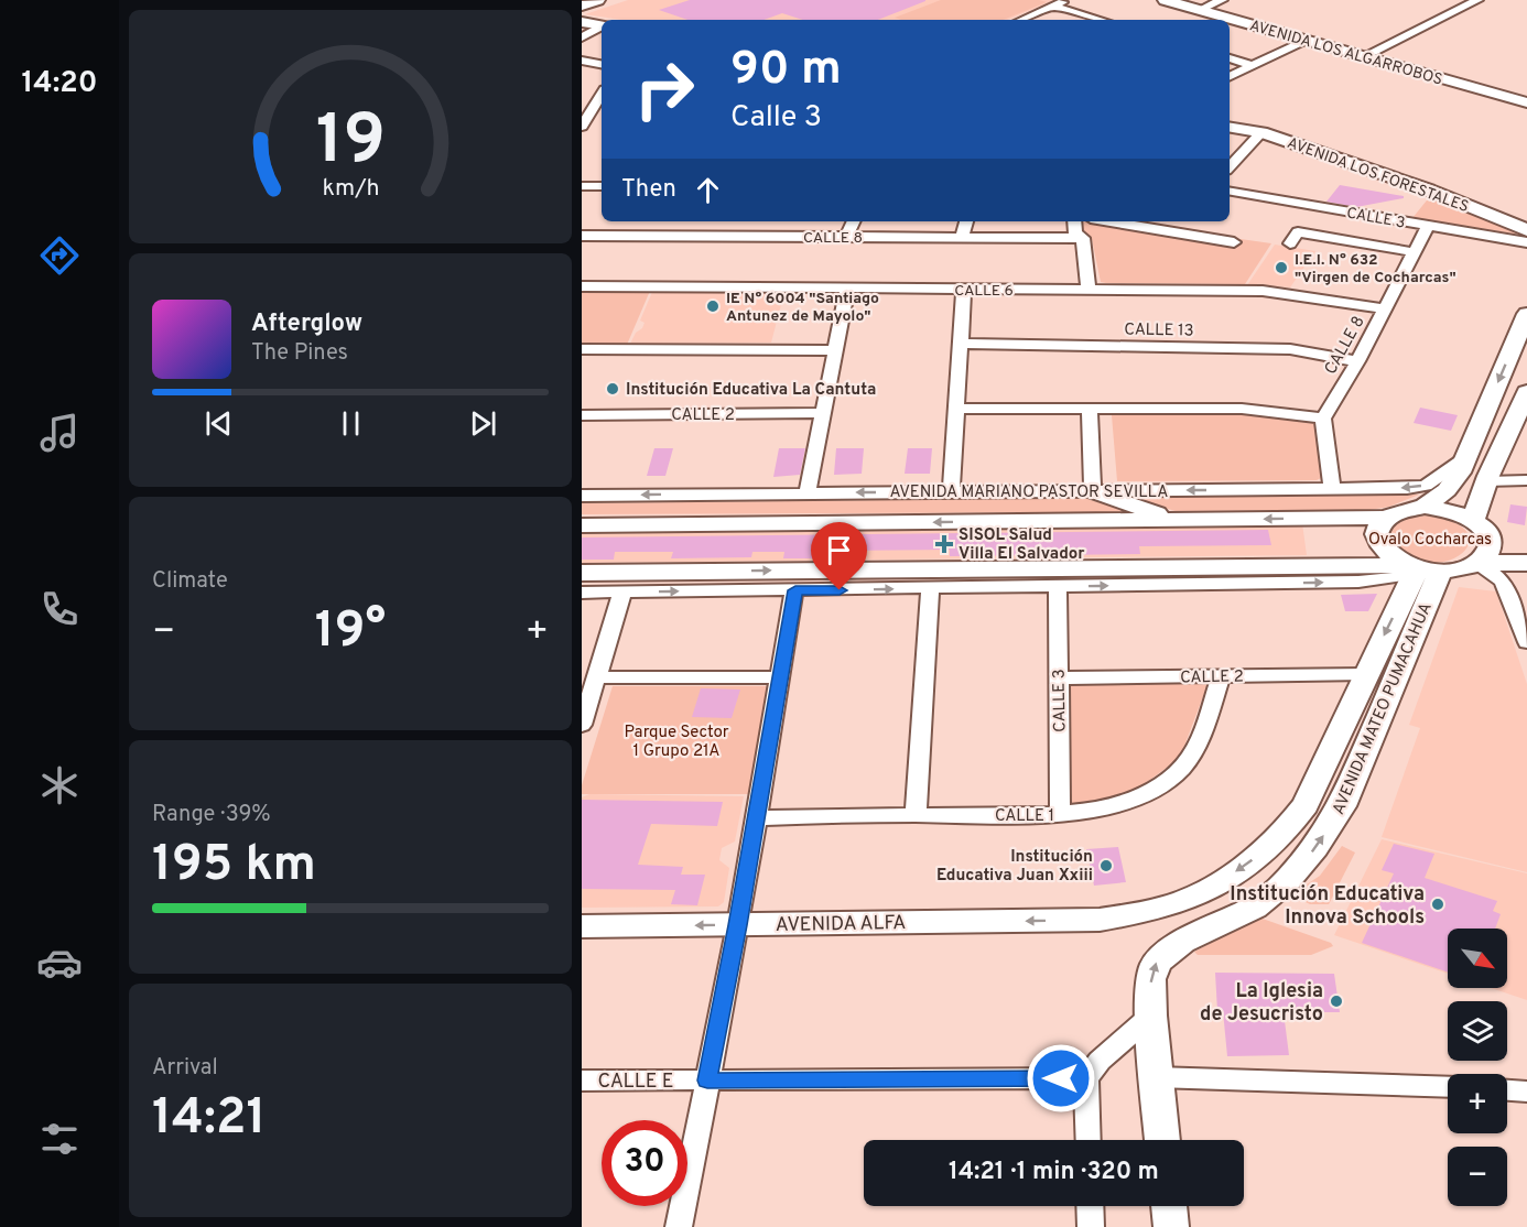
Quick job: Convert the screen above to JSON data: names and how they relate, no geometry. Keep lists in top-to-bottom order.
{
  "streets": {
    "street": [
      "AVENIDA LOS ALGARROBOS",
      "AVENIDA LOS FORESTALES",
      "CALLE 3",
      "CALLE 8",
      "CALLE 6",
      "CALLE 13",
      "CALLE 2",
      "AVENIDA MARIANO PASTOR SEVILLA",
      "AVENIDA MATEO PUMACAHUA",
      "CALLE 1",
      "AVENIDA ALFA",
      "CALLE E"
    ]
  },
  "crossings": [
    ["CALLE 3", "CALLE 8"],
    ["CALLE 3", "CALLE 2"],
    ["CALLE 3", "CALLE 1"],
    ["CALLE 8", "CALLE 6"],
    ["CALLE 8", "CALLE 13"],
    ["CALLE 2", "AVENIDA MATEO PUMACAHUA"],
    ["CALLE 2", "CALLE 1"],
    ["AVENIDA MATEO PUMACAHUA", "AVENIDA ALFA"]
  ],
  "one_way": ["AVENIDA ALFA"],
  "parks": ["Ovalo Cocharcas", "Parque Sector 1 Grupo 21A"],
  "places": {
    "other": [
      "I.E.I. N° 632 \"Virgen de Cocharcas\"",
      "IE N° 6004 \"Santiago Antunez de Mayolo\"",
      "Institución Educativa La Cantuta",
      "Institución Educativa Juan Xxiii",
      "Institución Educativa Innova Schools",
      "La Iglesia de Jesucristo"
    ],
    "health": ["SISOL Salud Villa El Salvador"]
  },
  "north": "bottom right",
  "page": {
    "tabs": "14:20",
    "turn": ["90 m", "Calle 3"],
    "then": "Then",
    "song": ["Afterglow", "The Pines"],
    "tile": [
      "Climate",
      ["Range · 39%", "195 km"],
      ["Arrival", "14:21"]
    ],
    "heat": ["−", "19°", "+"],
    "map_buttons": ["+", "−"],
    "limit": "30",
    "trip": "14:21 · 1 min · 320 m",
    "gauge": ["19", "km/h"]
  }
}
